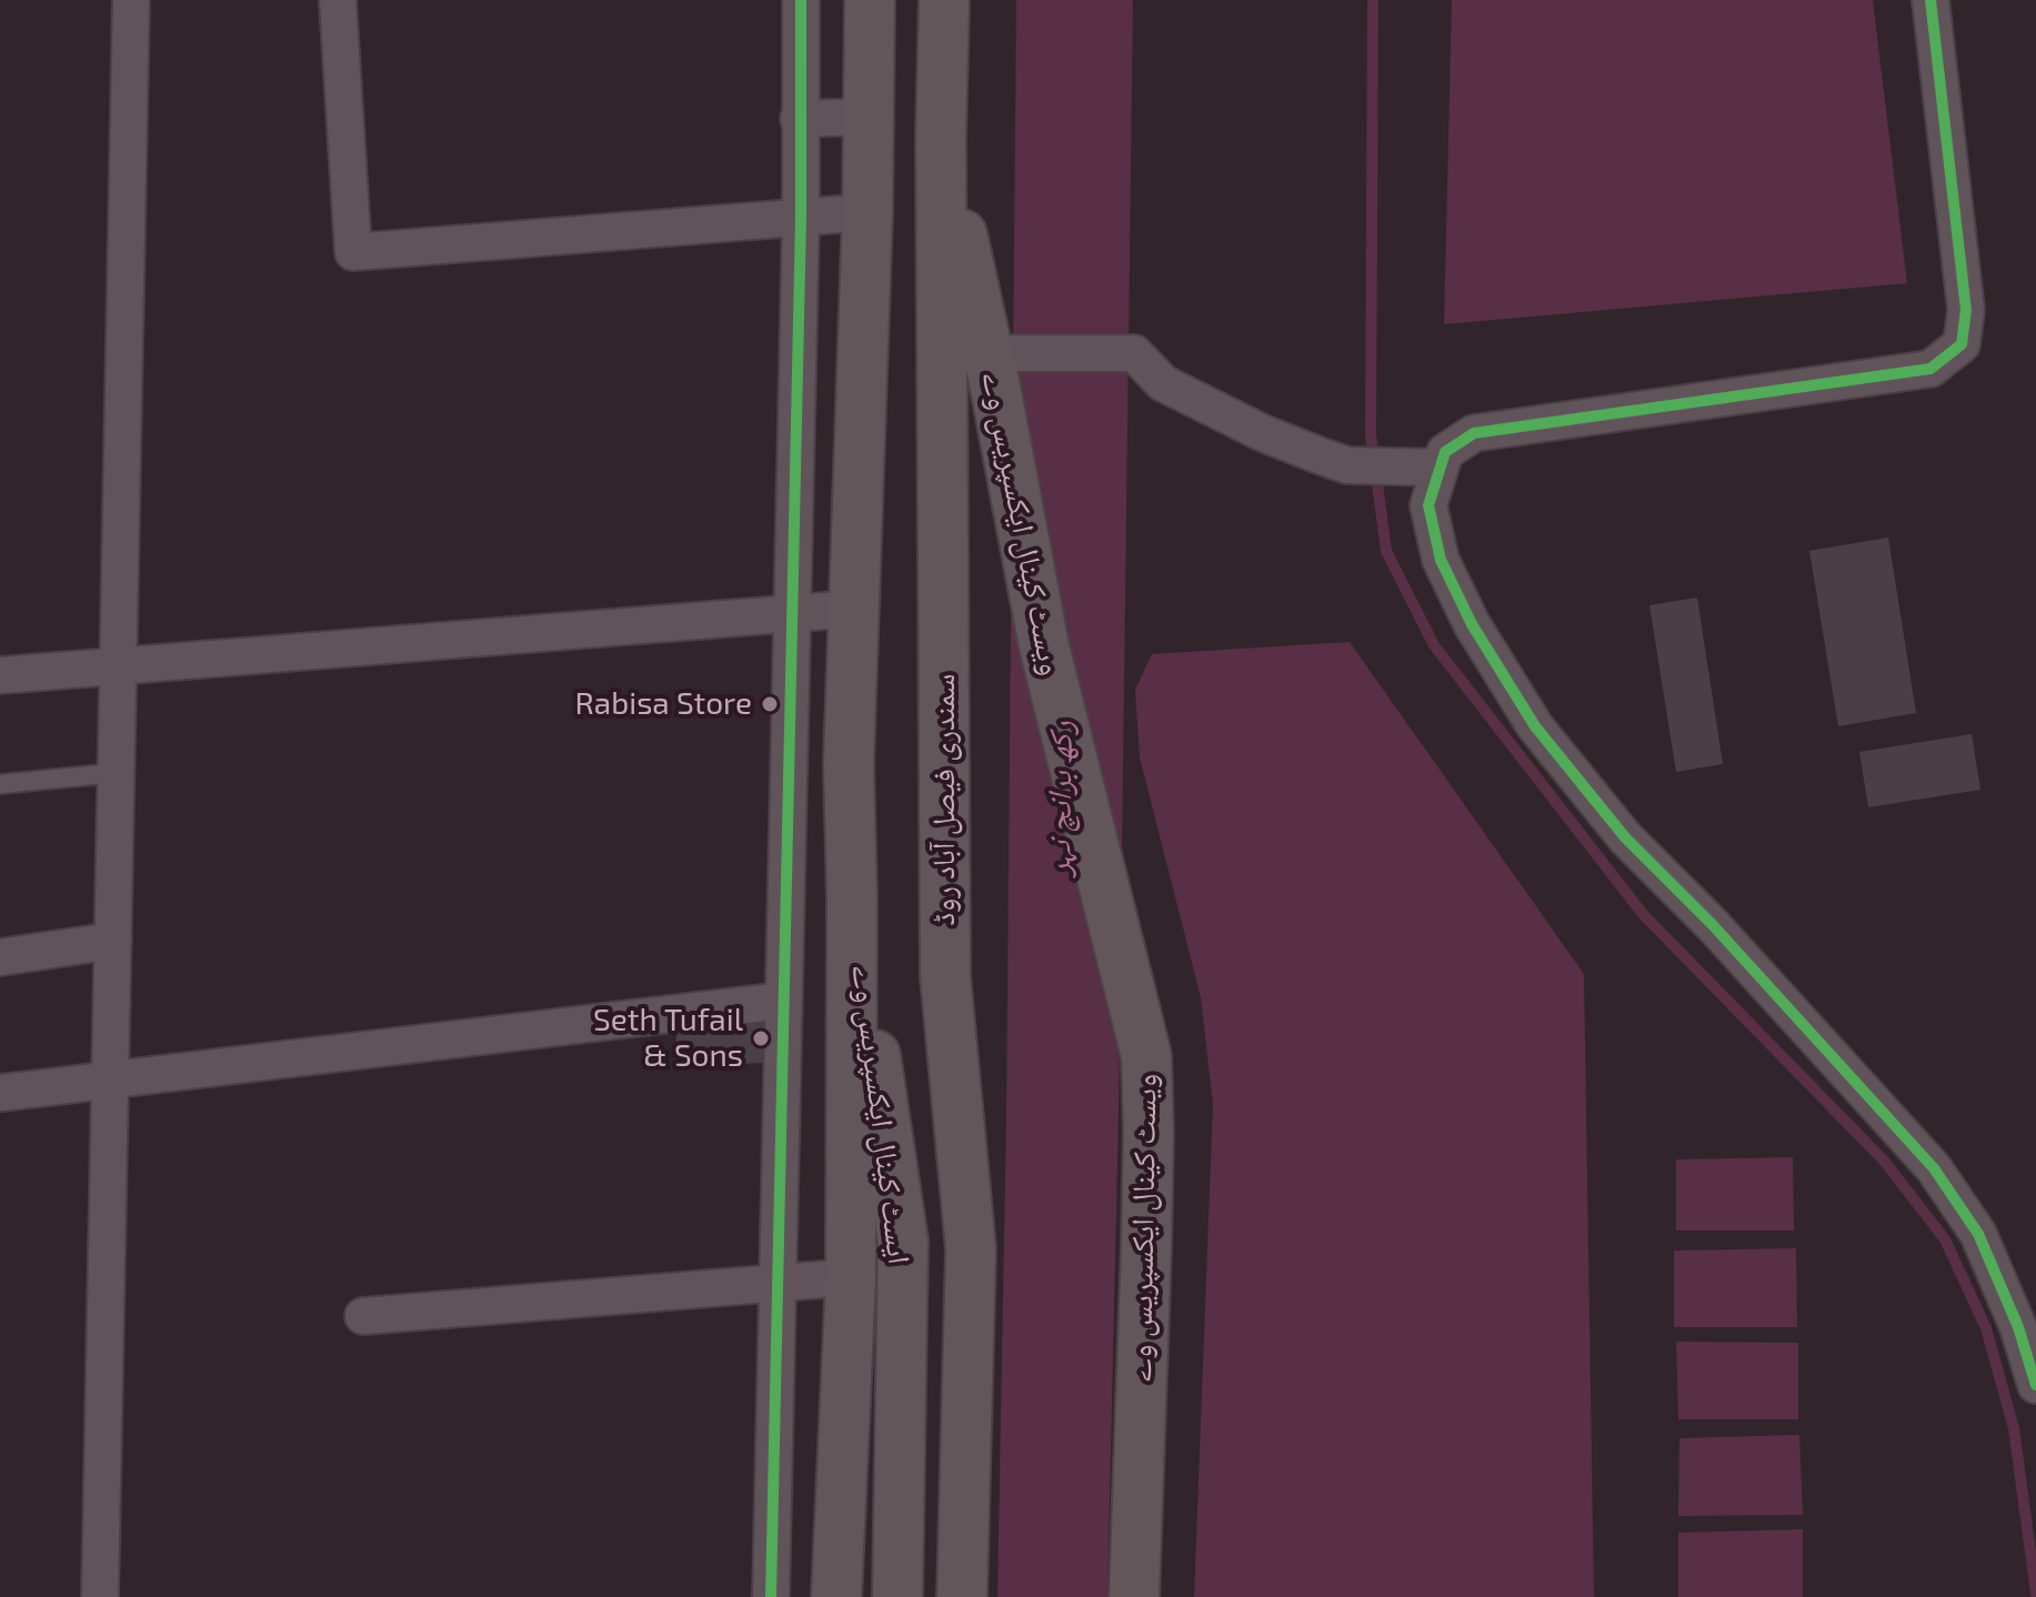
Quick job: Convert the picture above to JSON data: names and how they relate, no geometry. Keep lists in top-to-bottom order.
{
  "streets": {
    "main road": ["ویسٹ کینال ایکسپریس وے", "سمندری فیصل آباد روڈ", "ایسٹ کینال ایکسپریس وے"]
  },
  "crossings": [
    ["ویسٹ کینال ایکسپریس وے", "سمندری فیصل آباد روڈ"]
  ],
  "water": ["رکھ برانچ نہر"],
  "places": ["Rabisa Store", "Seth Tufail & Sons"]
}
